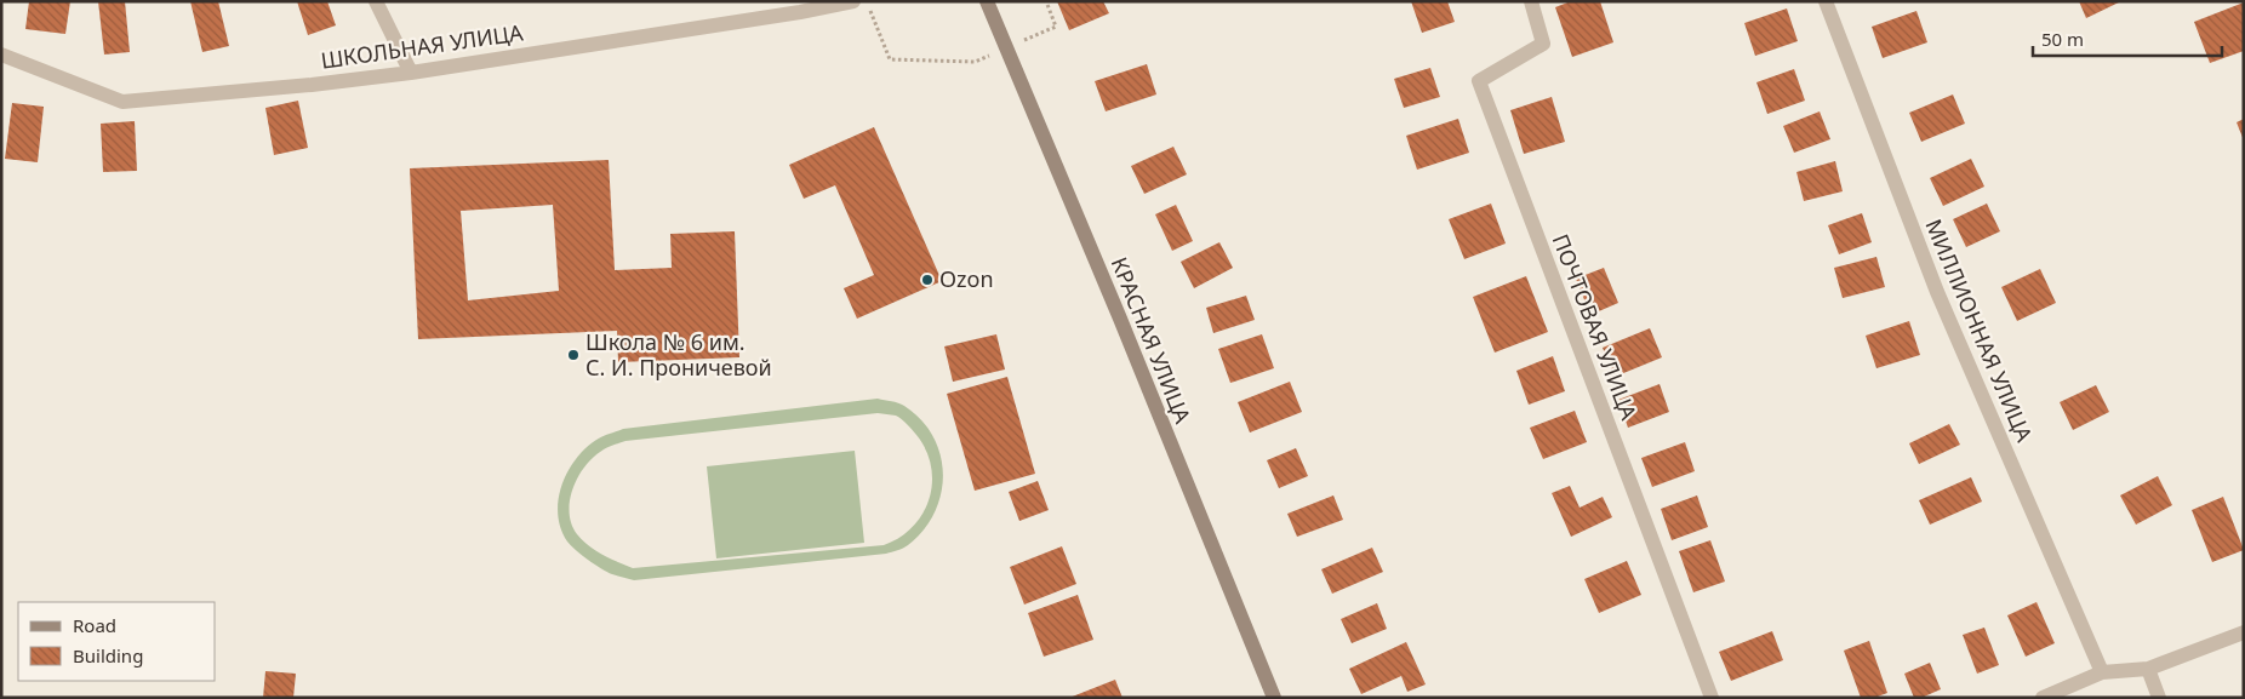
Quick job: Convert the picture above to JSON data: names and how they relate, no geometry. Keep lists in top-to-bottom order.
{
  "streets": {
    "main road": ["КРАСНАЯ УЛИЦА"],
    "street": ["ШКОЛЬНАЯ УЛИЦА", "ПОЧТОВАЯ УЛИЦА", "МИЛЛИОННАЯ УЛИЦА"]
  },
  "places": ["Ozon", "Школа № 6 им. С. И. Проничевой"],
  "legend": ["Road", "Building"],
  "scale_bar": "50 m"
}
